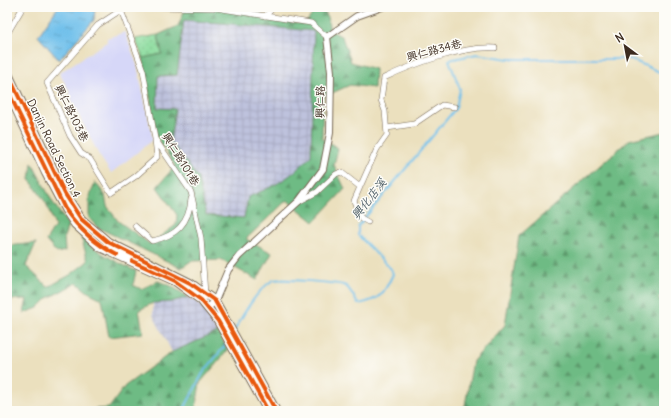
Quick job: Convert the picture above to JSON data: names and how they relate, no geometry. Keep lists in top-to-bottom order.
{
  "streets": {
    "main road": ["Danjin Road Section 4"],
    "street": [
      "興仁路34巷",
      "興仁路",
      "興仁路103巷",
      "興仁路101巷"
    ]
  },
  "crossings": [
    ["興仁路", "Danjin Road Section 4"],
    ["興仁路103巷", "興仁路101巷"],
    ["Danjin Road Section 4", "興仁路101巷"]
  ],
  "water": ["興化店溪"],
  "north": "top left"
}
